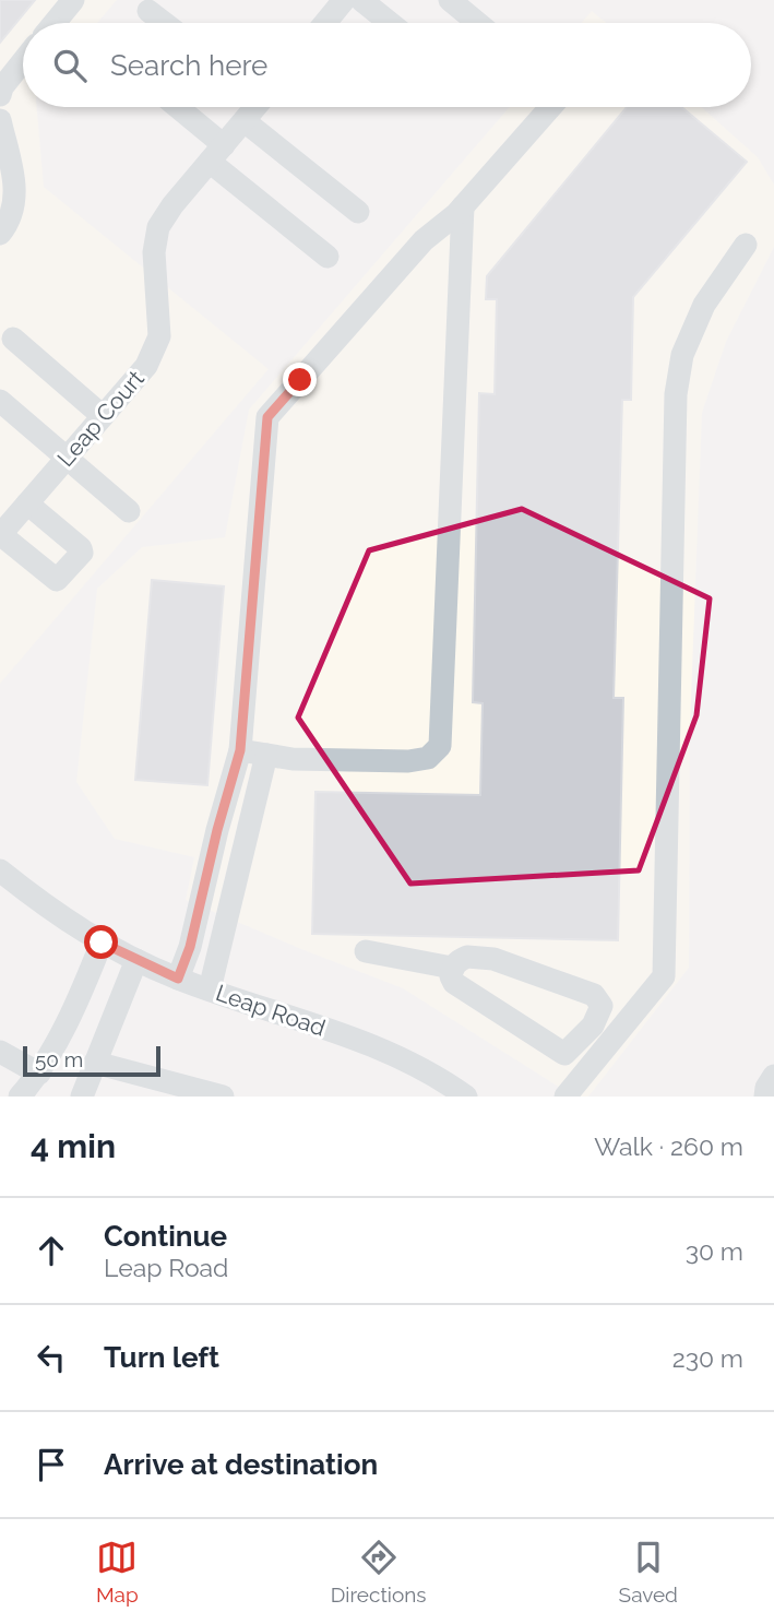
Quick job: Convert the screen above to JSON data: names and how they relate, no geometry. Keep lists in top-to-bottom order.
{
  "streets": {
    "street": ["Leap Court", "Leap Road"]
  },
  "scale_bar": "50 m",
  "page": {
    "search": "Search here",
    "scale": "50 m",
    "heading": ["4 min", "Walk · 260 m"],
    "list": [
      ["Continue", "Leap Road", "30 m"],
      ["Turn left", "230 m"],
      "Arrive at destination"
    ],
    "nav": ["Map", "Directions", "Saved"]
  }
}
